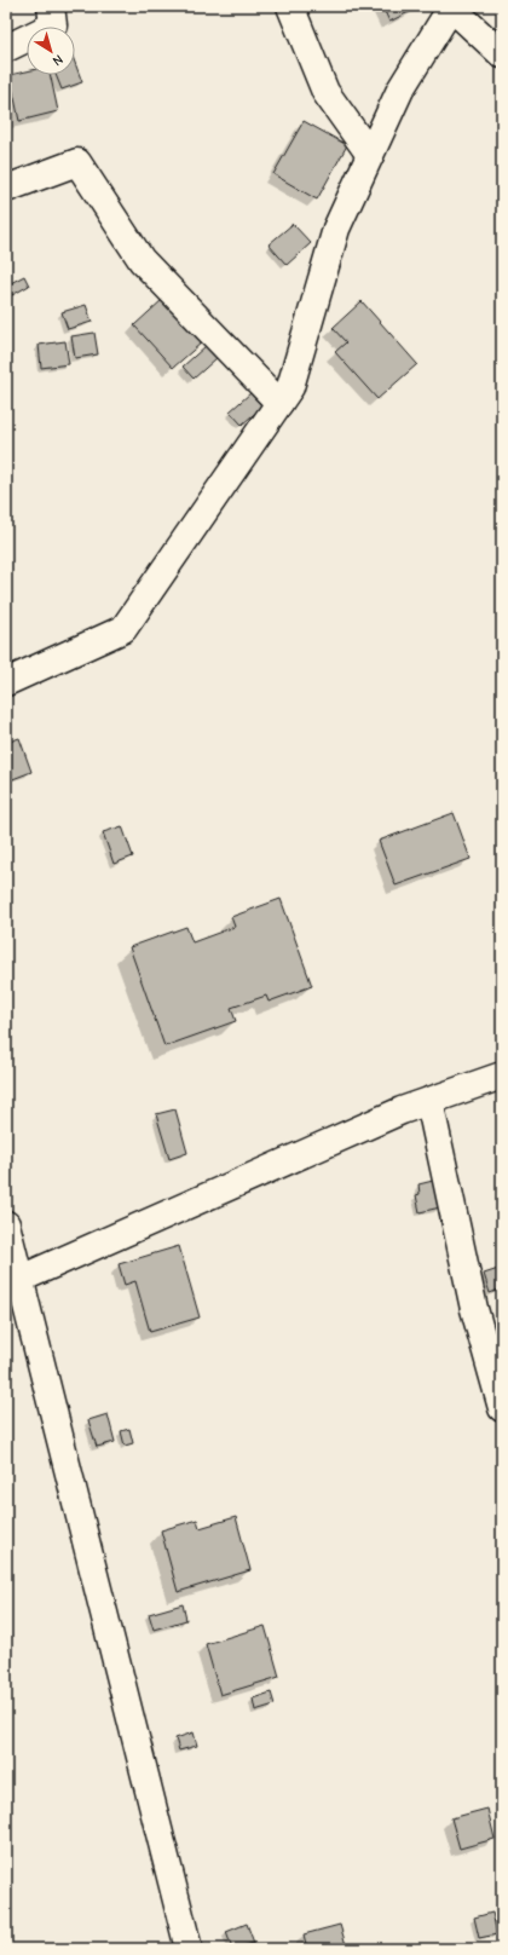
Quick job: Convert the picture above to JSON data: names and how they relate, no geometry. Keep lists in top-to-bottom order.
{
  "north": "bottom right"
}
